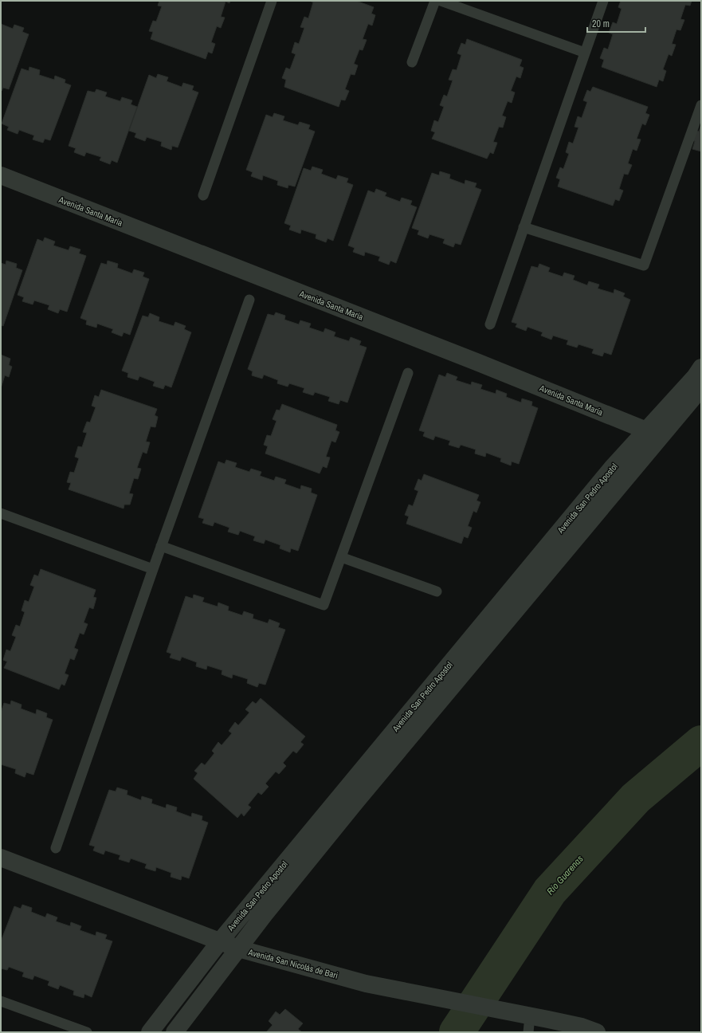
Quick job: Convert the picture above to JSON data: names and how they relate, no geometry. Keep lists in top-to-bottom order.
{
  "streets": {
    "street": ["Avenida Santa María", "Avenida San Pedro Apostol", "Avenida San Nicolás de Bari"]
  },
  "crossings": [
    ["Avenida Santa María", "Avenida San Pedro Apostol"],
    ["Avenida San Pedro Apostol", "Avenida San Nicolás de Bari"]
  ],
  "water": ["Río Guarenas"],
  "scale_bar": "20 m"
}
